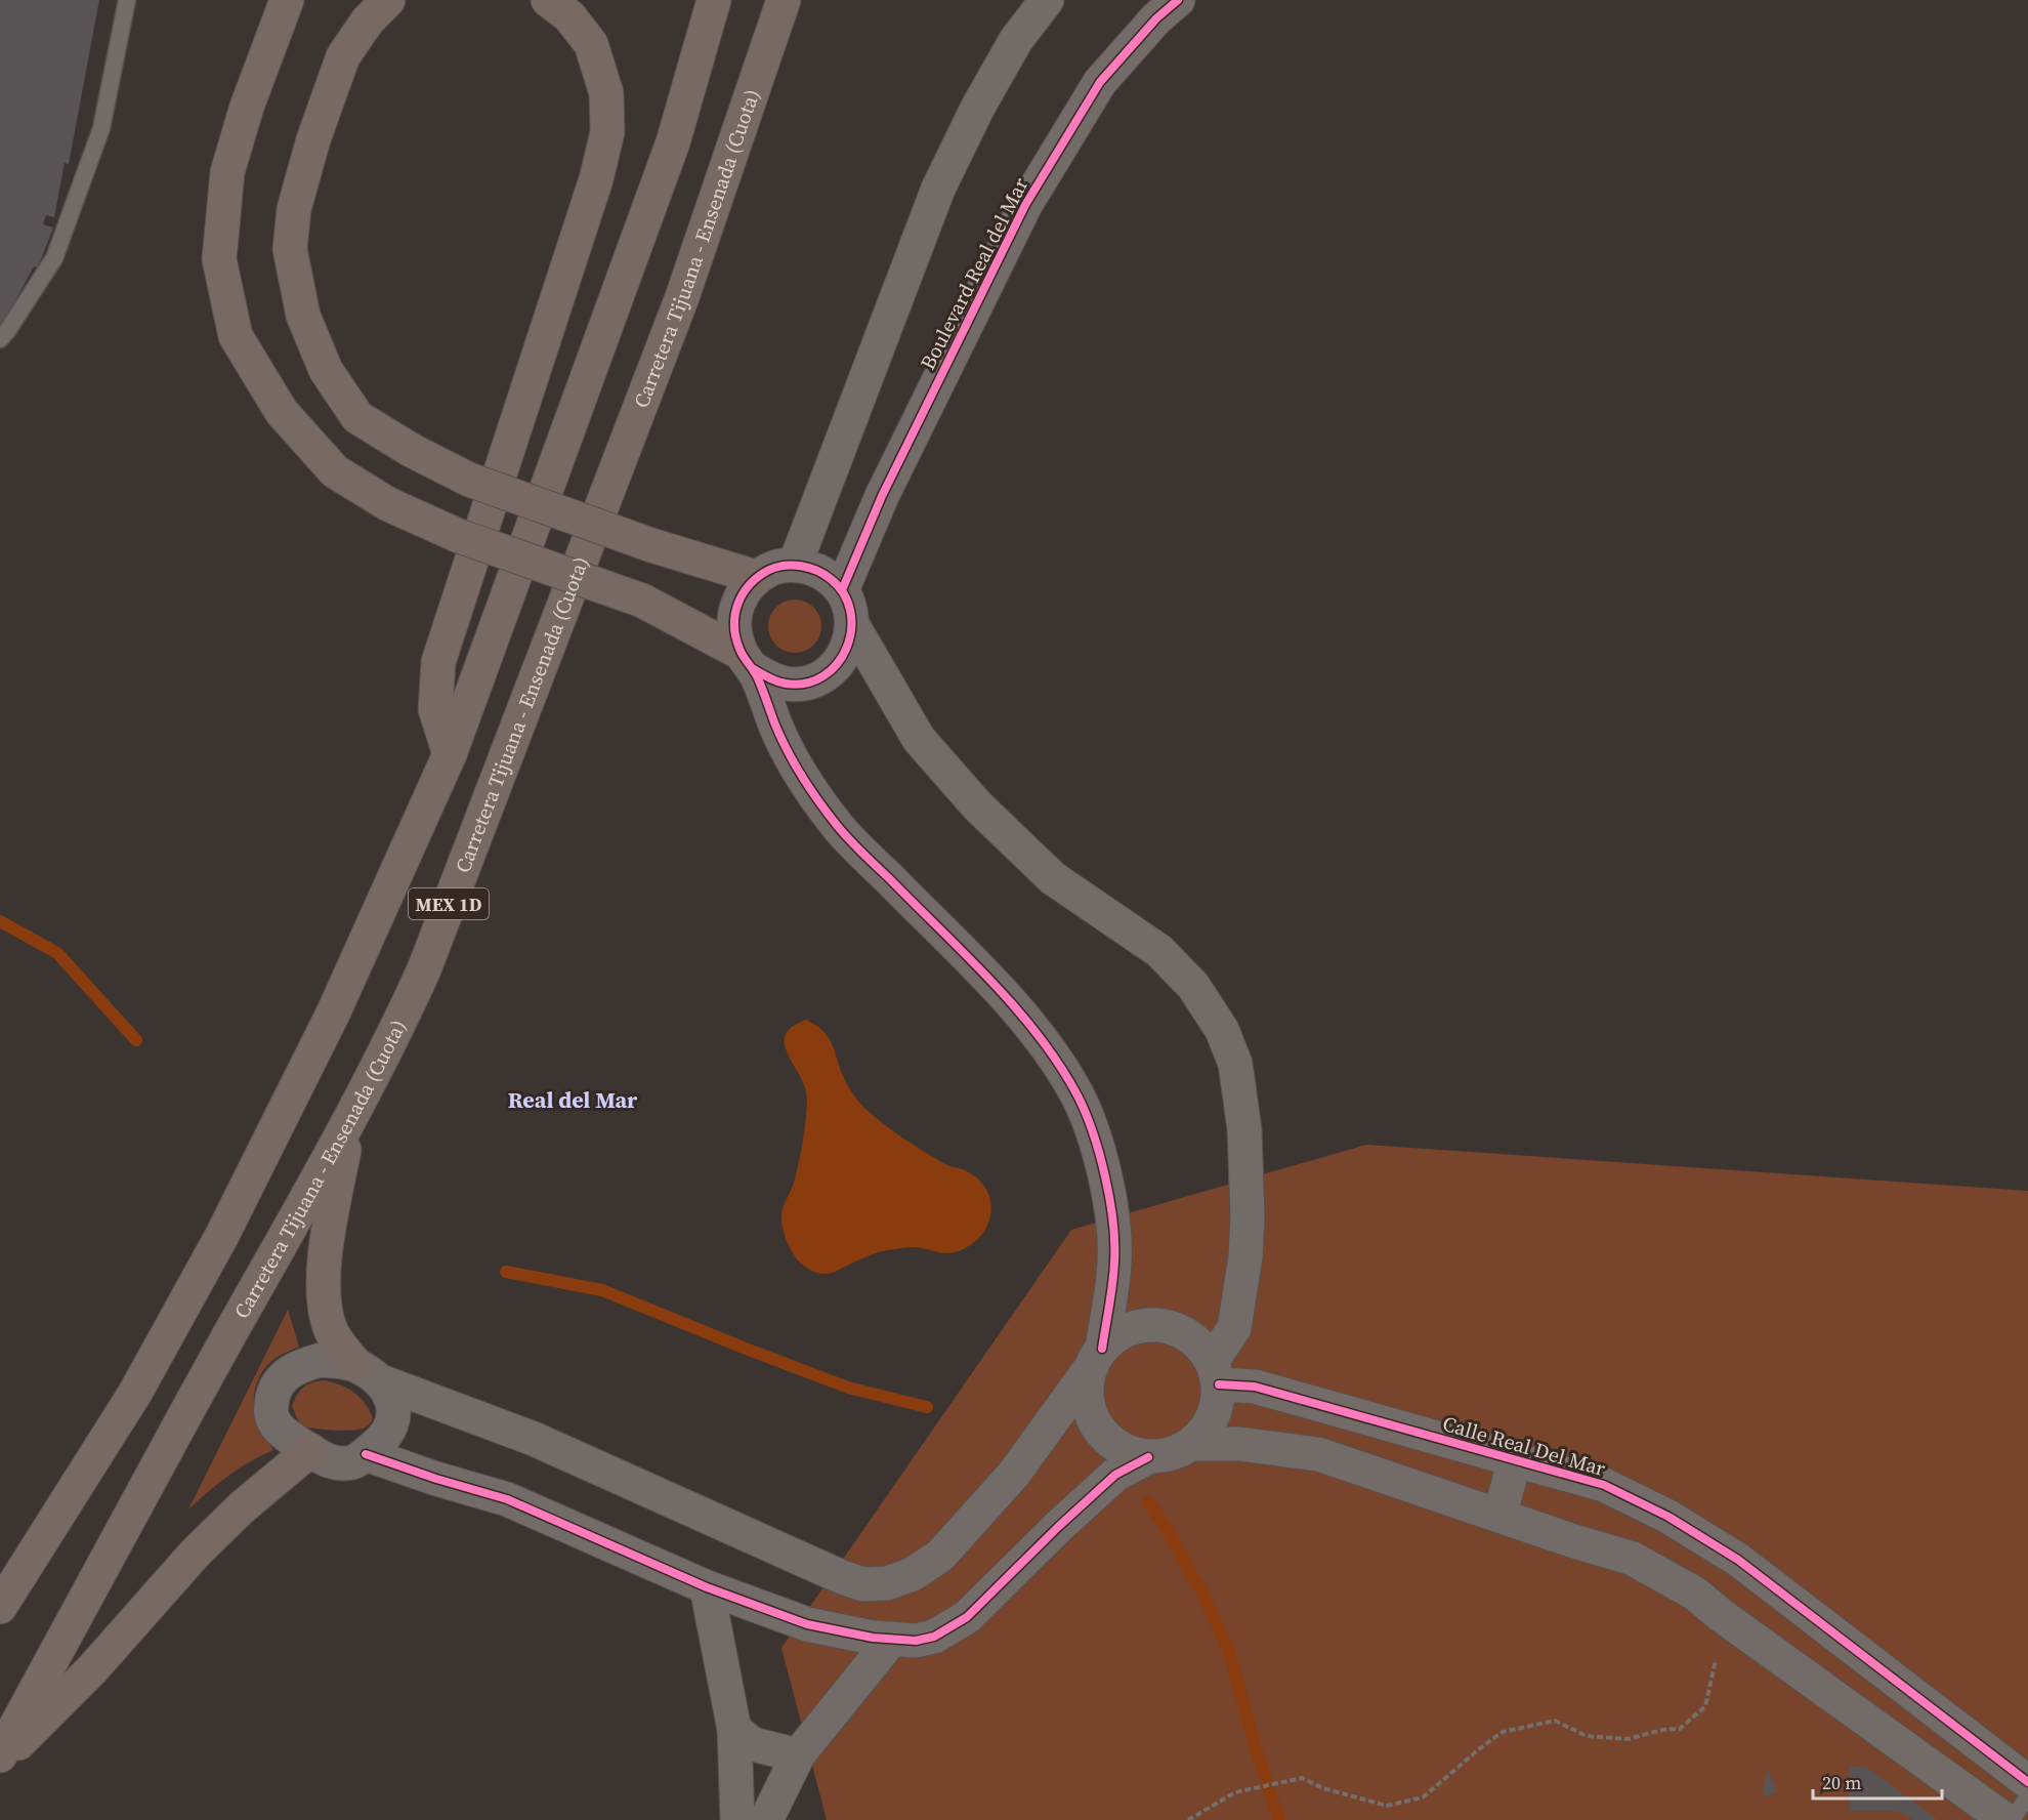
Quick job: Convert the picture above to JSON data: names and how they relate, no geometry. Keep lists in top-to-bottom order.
{
  "streets": {
    "highway": ["Carretera Tijuana - Ensenada (Cuota)", "MEX 1D"],
    "street": ["Boulevard Real del Mar", "Calle Real Del Mar"]
  },
  "districts": ["Real del Mar"],
  "scale_bar": "20 m"
}
